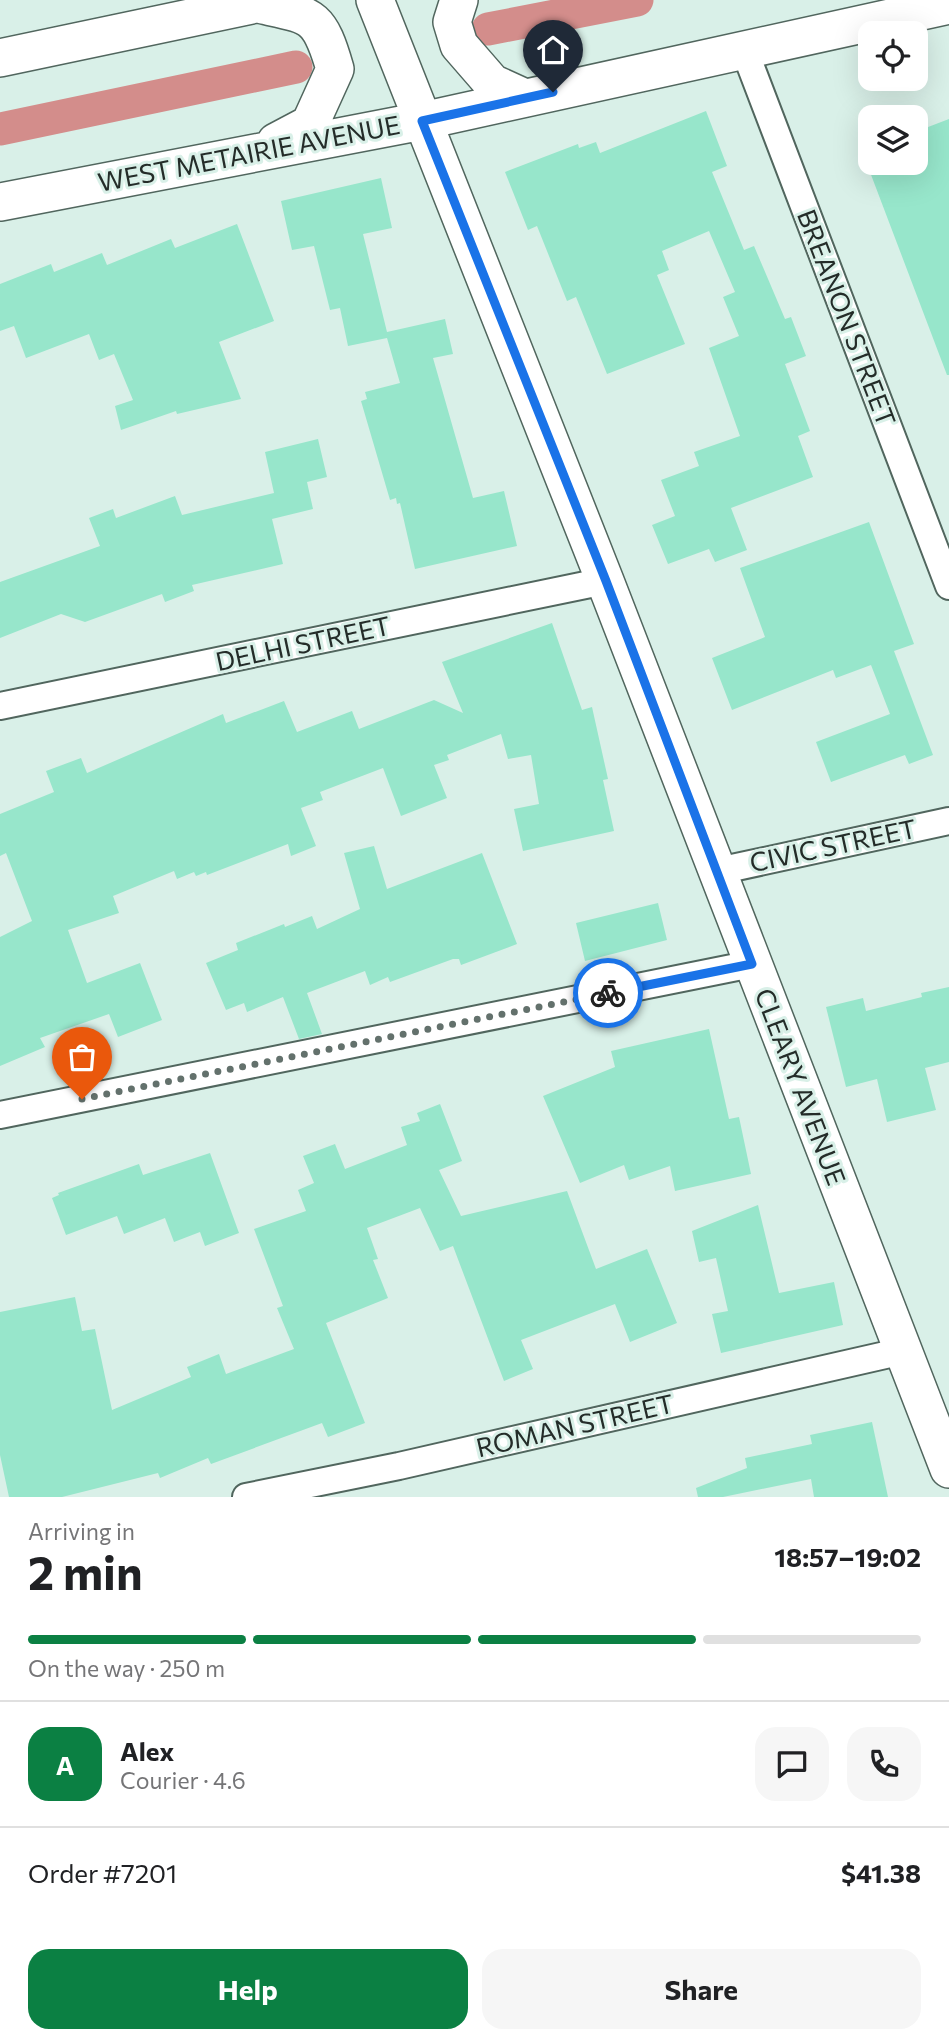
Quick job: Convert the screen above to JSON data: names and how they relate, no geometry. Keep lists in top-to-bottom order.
{
  "streets": {
    "main road": ["WEST METAIRIE AVENUE", "CLEARY AVENUE"],
    "street": [
      "BREANON STREET",
      "DELHI STREET",
      "CIVIC STREET",
      "ROMAN STREET"
    ]
  },
  "crossings": [
    ["WEST METAIRIE AVENUE", "BREANON STREET"],
    ["WEST METAIRIE AVENUE", "CLEARY AVENUE"],
    ["DELHI STREET", "CLEARY AVENUE"],
    ["CIVIC STREET", "CLEARY AVENUE"],
    ["CLEARY AVENUE", "ROMAN STREET"]
  ],
  "page": {
    "heading": ["2 min", "Arriving in", "18:57–19:02"],
    "panel": [
      "Alex",
      "Courier · 4.6",
      "Order #7201",
      "$41.38"
    ],
    "bar": "On the way · 250 m",
    "round": "A",
    "buttons": ["Help", "Share"]
  }
}
